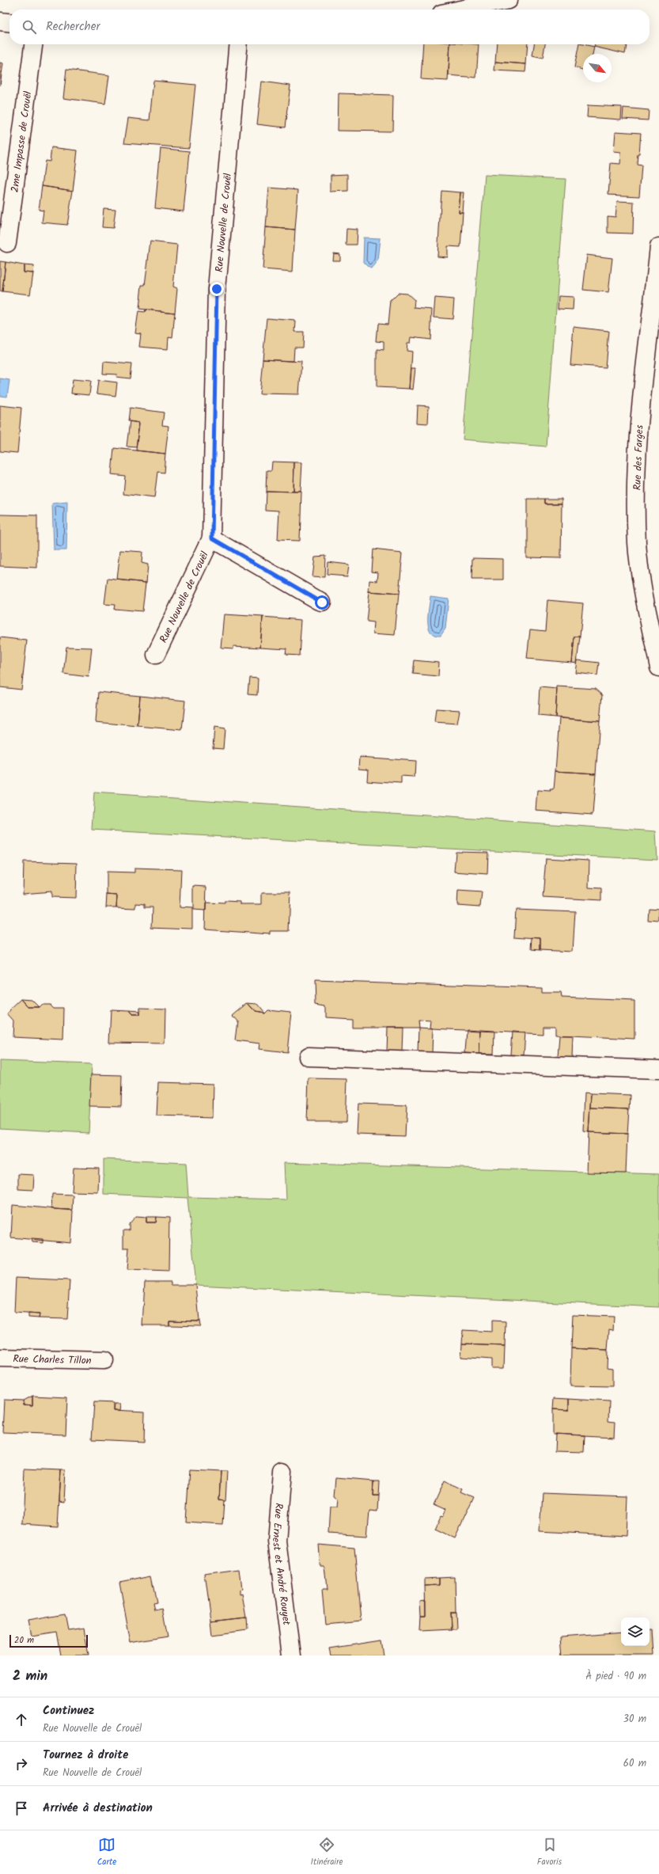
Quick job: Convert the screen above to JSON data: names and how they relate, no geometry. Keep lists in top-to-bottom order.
{
  "streets": {
    "street": [
      "2me Impasse de Crouël",
      "Rue Nouvelle de Crouël",
      "Rue des Farges",
      "Rue Charles Tillon",
      "Rue Ernest et André Rouyet"
    ]
  },
  "scale_bar": "20 m",
  "north": "bottom right",
  "page": {
    "search": "Rechercher",
    "scale": "20 m",
    "heading": ["2 min", "À pied · 90 m"],
    "list": [
      ["Continuez", "Rue Nouvelle de Crouël", "30 m"],
      ["Tournez à droite", "Rue Nouvelle de Crouël", "60 m"],
      "Arrivée à destination"
    ],
    "nav": ["Carte", "Itinéraire", "Favoris"]
  }
}
